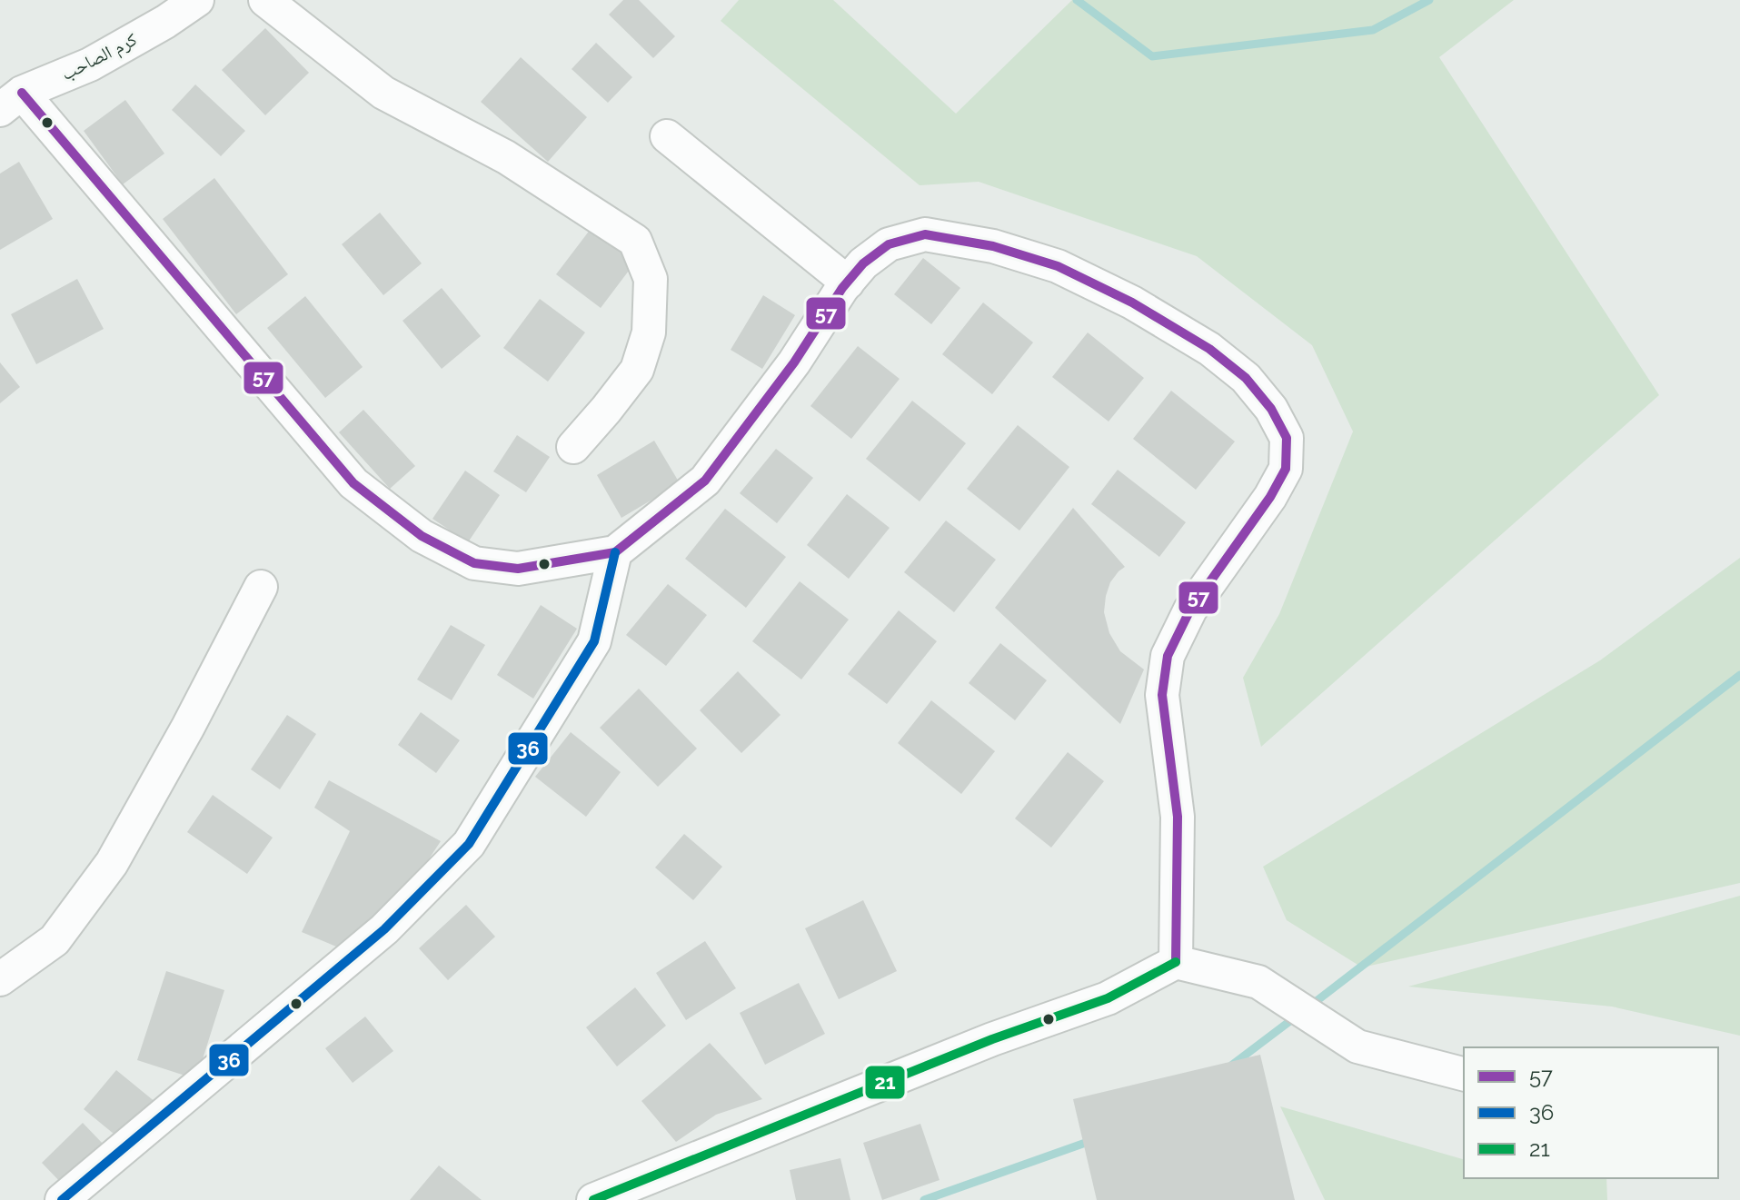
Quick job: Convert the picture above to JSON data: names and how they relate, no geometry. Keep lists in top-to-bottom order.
{
  "streets": {
    "street": ["كرم الصاحب"]
  },
  "lines": ["transit line 57", "transit line 36", "transit line 21"],
  "legend": ["57", "36", "21"]
}
